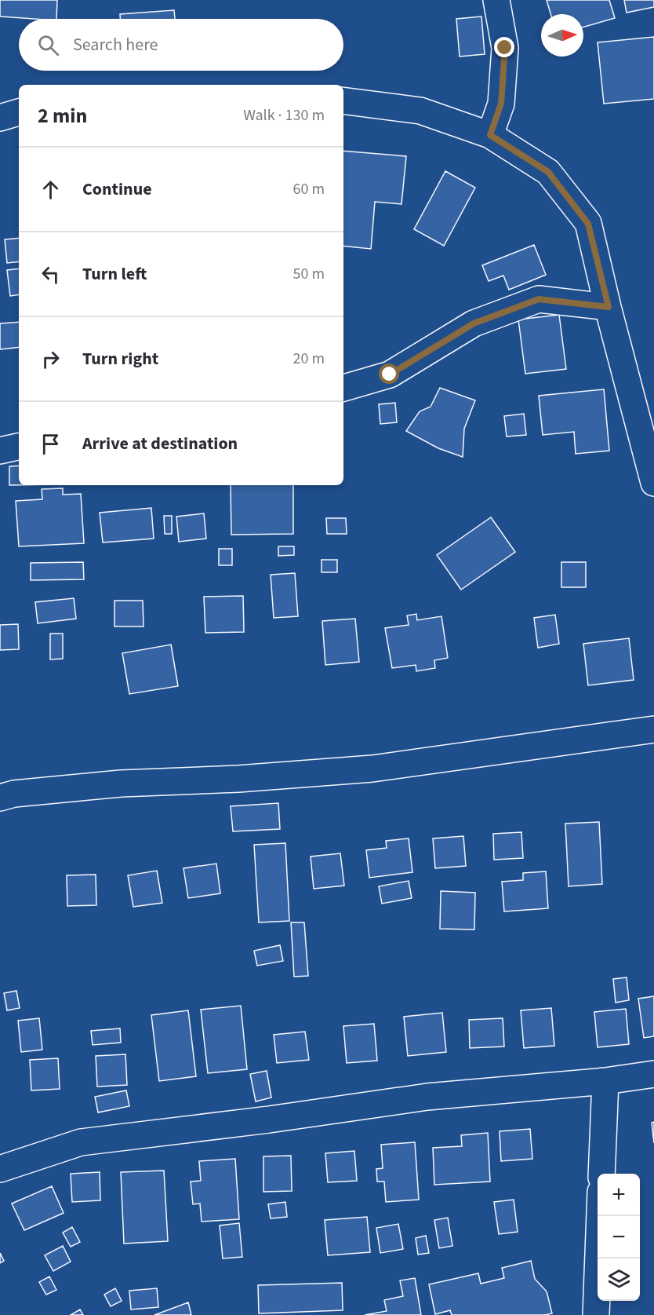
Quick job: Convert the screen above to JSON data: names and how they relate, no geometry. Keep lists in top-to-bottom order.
{
  "north": "right",
  "page": {
    "search": "Search here",
    "heading": ["2 min", "Walk · 130 m"],
    "list": [
      ["Continue", "60 m"],
      ["Turn left", "50 m"],
      ["Turn right", "20 m"],
      "Arrive at destination"
    ],
    "map_buttons": ["+", "−"]
  }
}
